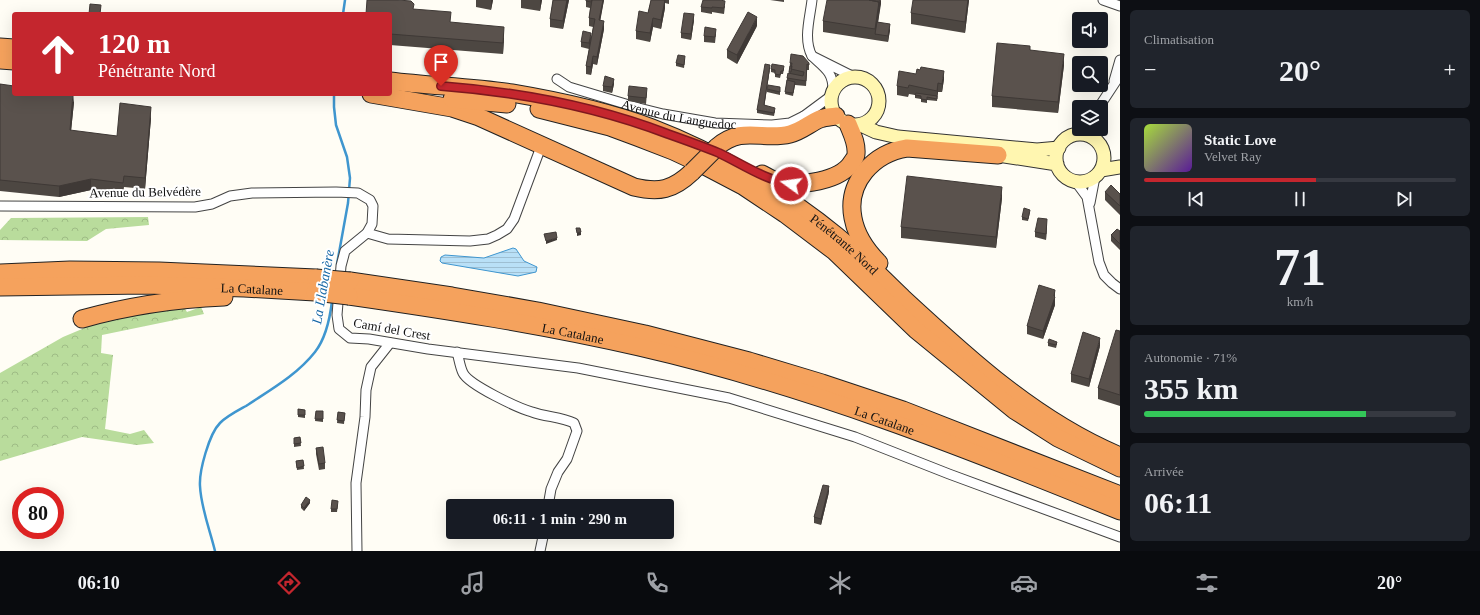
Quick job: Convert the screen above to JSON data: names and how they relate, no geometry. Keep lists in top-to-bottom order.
{
  "streets": {
    "highway": ["Pénétrante Nord", "La Catalane"],
    "street": ["Avenue du Languedoc", "Avenue du Belvédère", "Camí del Crest"]
  },
  "crossings": [
    ["Avenue du Belvédère", "Camí del Crest"]
  ],
  "water": ["La Llabanère"],
  "page": {
    "tile": [
      "Climatisation",
      ["71", "km/h"],
      ["Autonomie · 71%", "355 km"],
      ["Arrivée", "06:11"]
    ],
    "turn": ["120 m", "Pénétrante Nord"],
    "heat": ["−", "20°", "+"],
    "song": ["Static Love", "Velvet Ray"],
    "limit": "80",
    "trip": "06:11 · 1 min · 290 m",
    "tabs": ["06:10", "20°"]
  }
}
